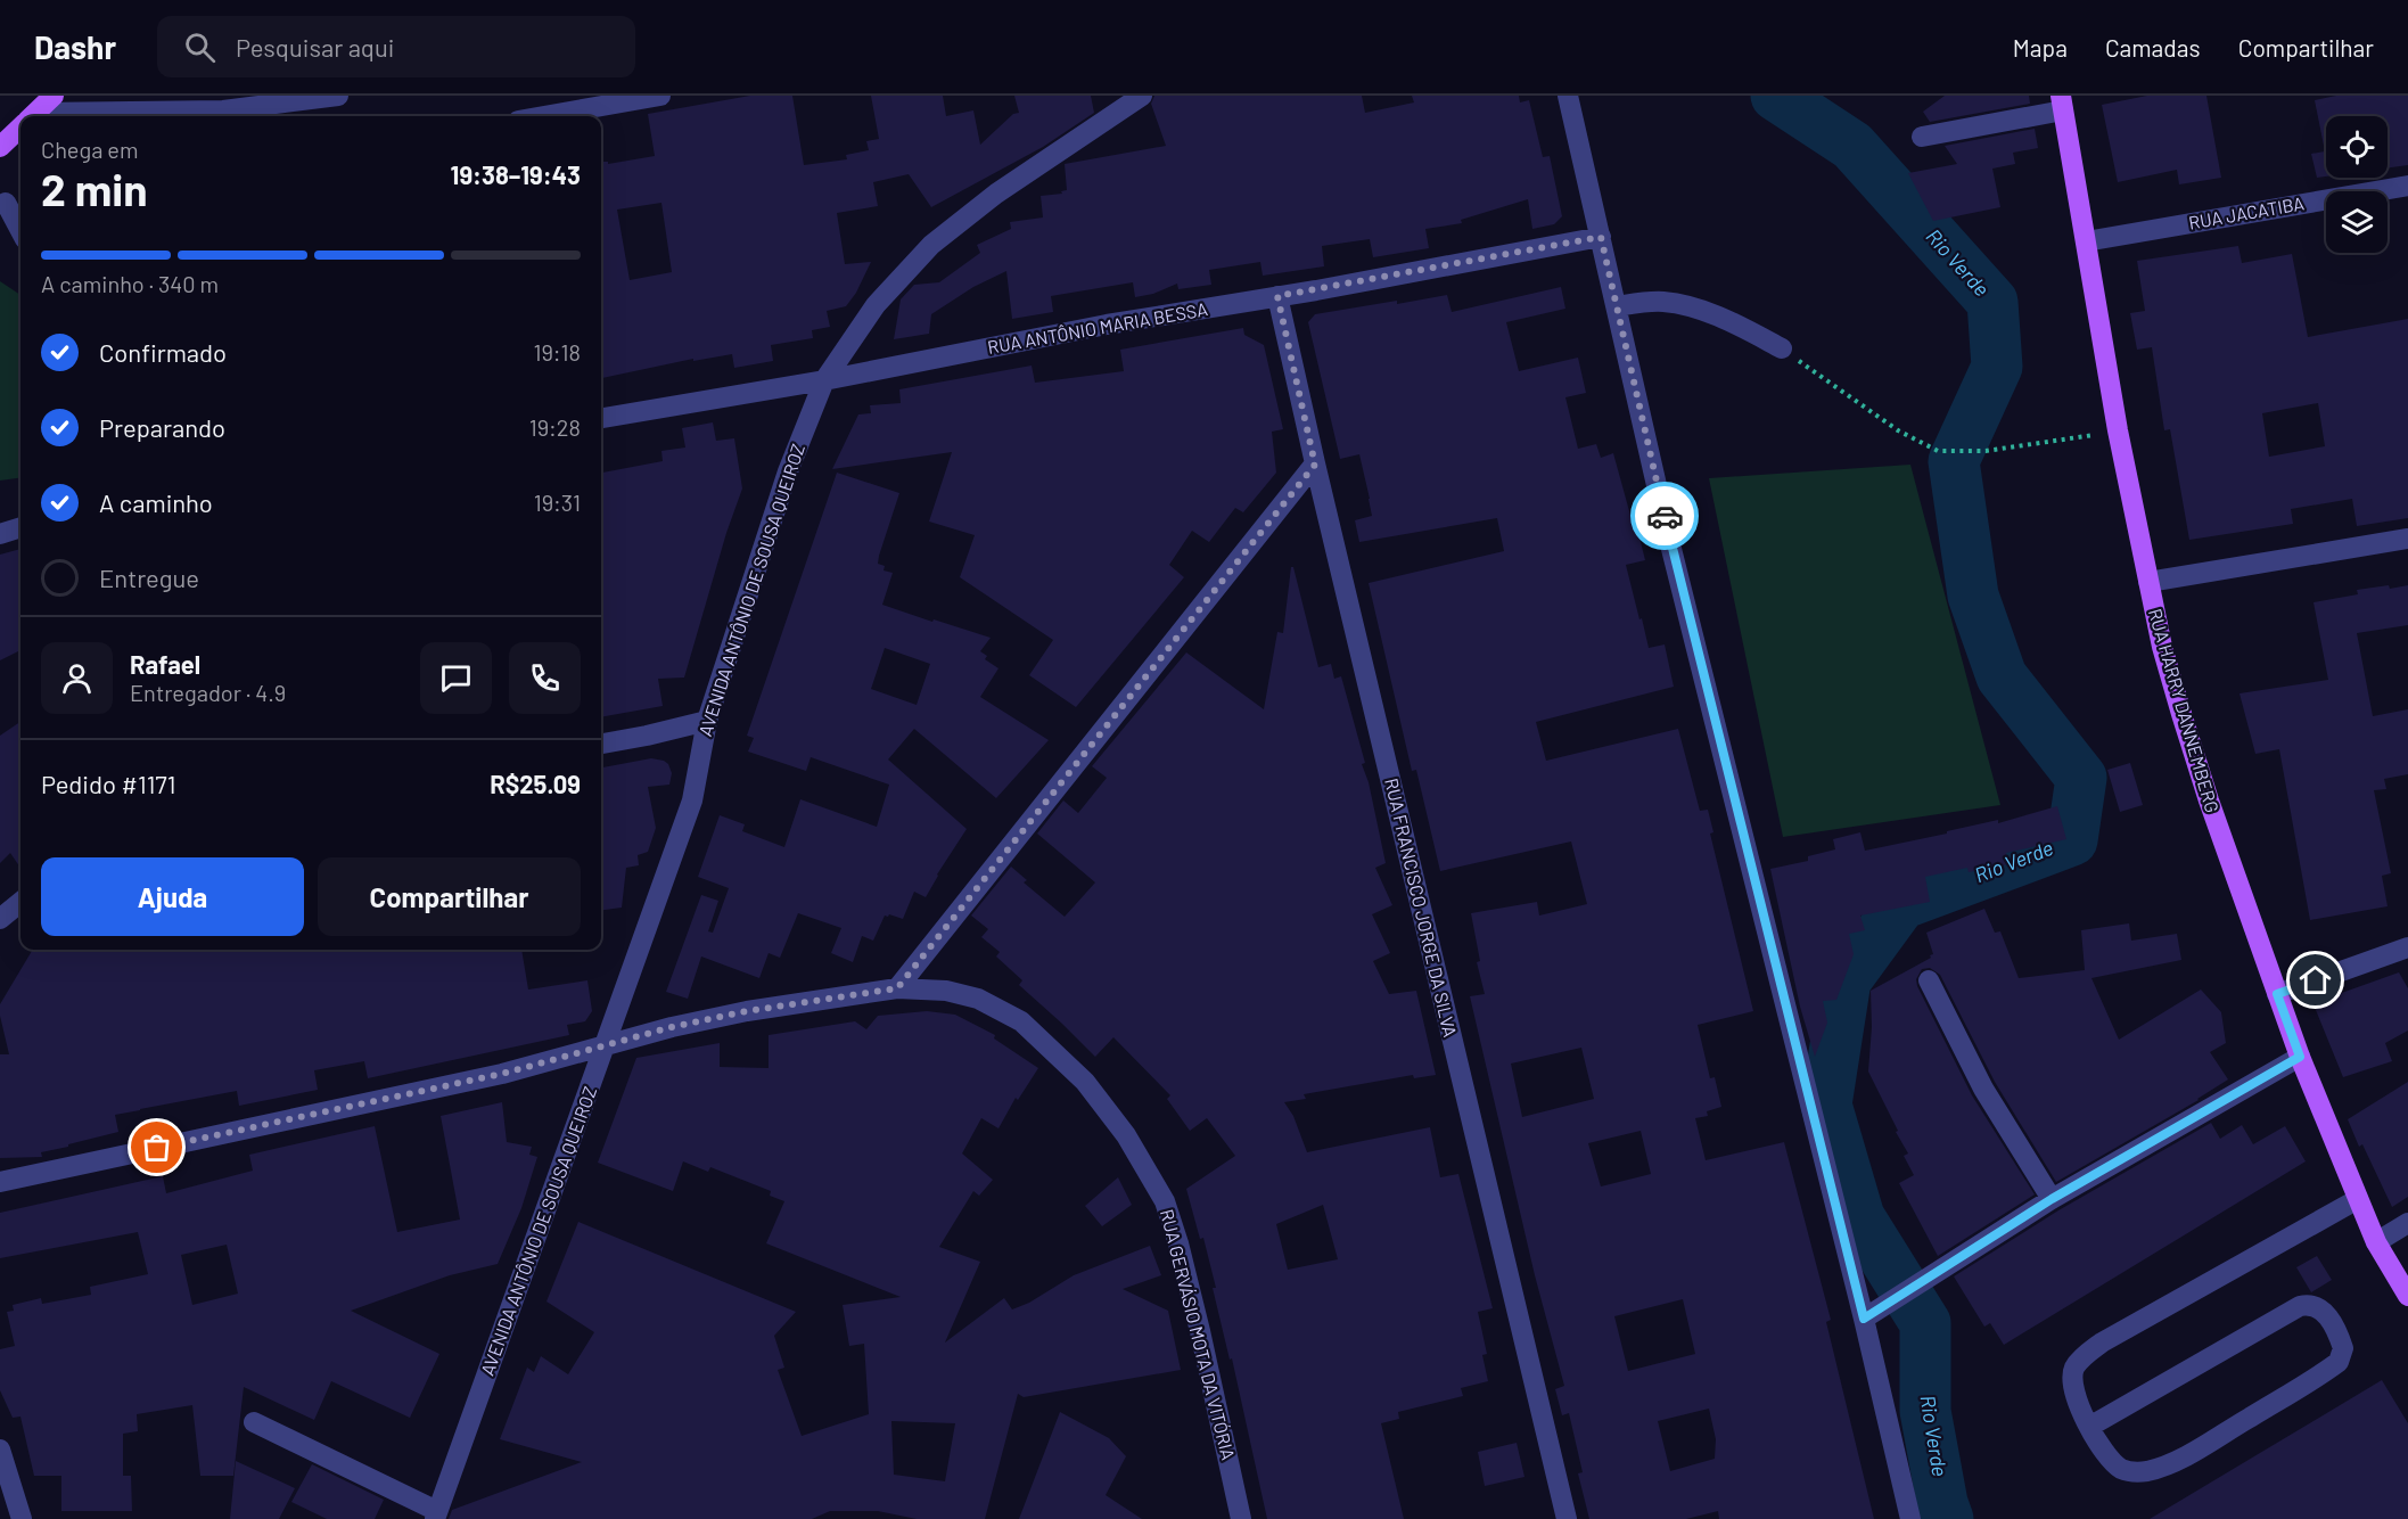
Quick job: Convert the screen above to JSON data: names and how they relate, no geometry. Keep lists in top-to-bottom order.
{
  "streets": {
    "main road": ["RUA HARRY DANNEMBERG"],
    "street": [
      "RUA JACATIBA",
      "RUA ANTÔNIO MARIA BESSA",
      "AVENIDA ANTÔNIO DE SOUSA QUEIROZ",
      "RUA FRANCISCO JORGE DA SILVA",
      "RUA GERVÁSIO MOTA DA VITÓRIA"
    ]
  },
  "crossings": [
    ["RUA JACATIBA", "RUA HARRY DANNEMBERG"],
    ["RUA ANTÔNIO MARIA BESSA", "AVENIDA ANTÔNIO DE SOUSA QUEIROZ"],
    ["RUA ANTÔNIO MARIA BESSA", "RUA FRANCISCO JORGE DA SILVA"],
    ["AVENIDA ANTÔNIO DE SOUSA QUEIROZ", "RUA GERVÁSIO MOTA DA VITÓRIA"]
  ],
  "water": ["Rio Verde"],
  "page": {
    "header": "Dashr",
    "search": "Pesquisar aqui",
    "nav": ["Mapa", "Camadas", "Compartilhar"],
    "heading": ["2 min", "Chega em", "19:38–19:43"],
    "panel": [
      "Rafael",
      "Entregador · 4.9",
      "Pedido #1171",
      "R$25.09"
    ],
    "bar": "A caminho · 340 m",
    "list": [
      ["Confirmado", "19:18"],
      ["Preparando", "19:28"],
      ["A caminho", "19:31"],
      "Entregue"
    ],
    "buttons": ["Ajuda", "Compartilhar"]
  }
}
